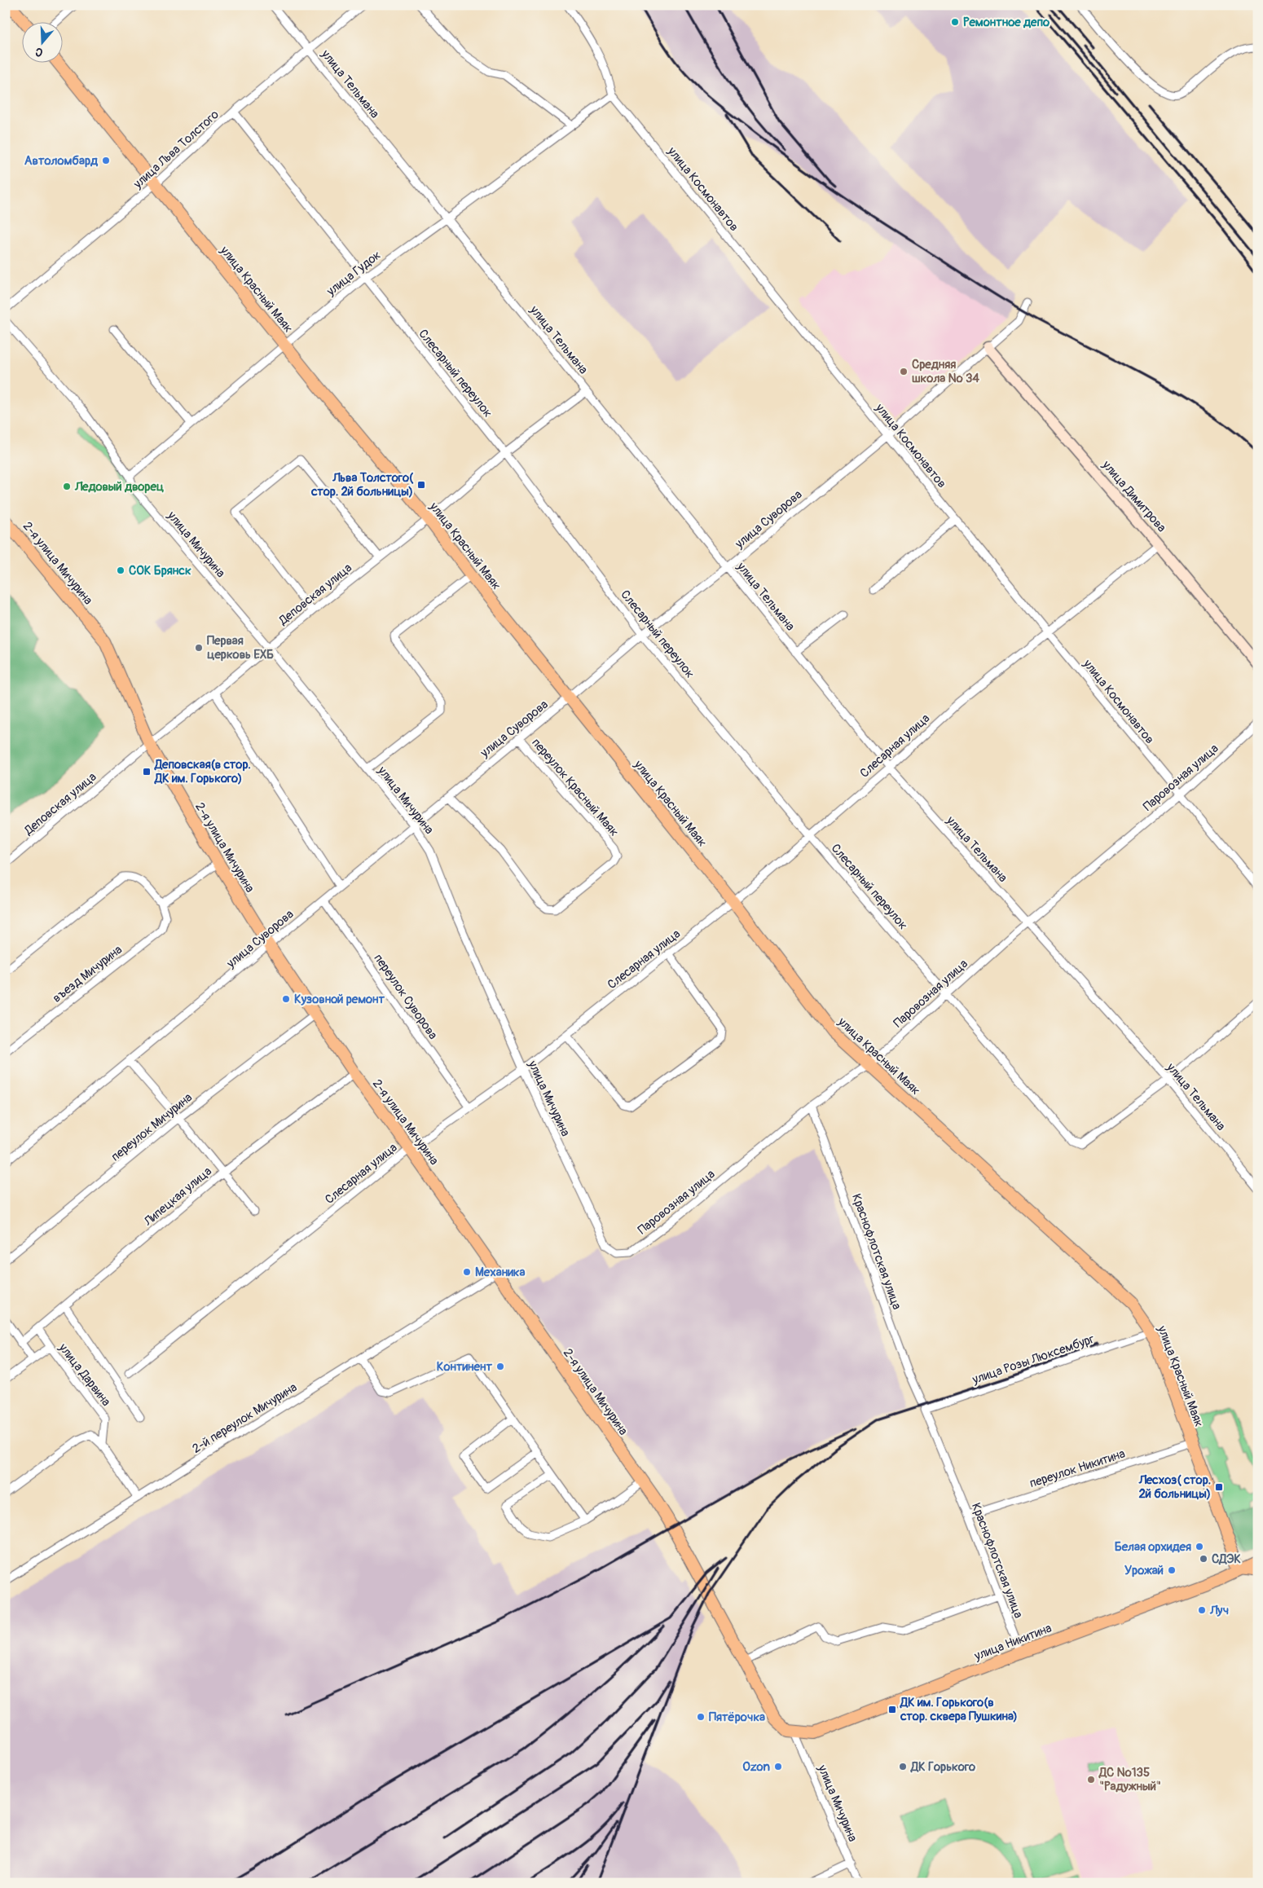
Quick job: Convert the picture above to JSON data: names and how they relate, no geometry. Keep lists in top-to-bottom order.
{
  "streets": {
    "main road": ["улица Красный Маяк", "2-я улица Мичурина", "улица Никитина"],
    "street": [
      "улица Тельмана",
      "улица Льва Толстого",
      "улица Космонавтов",
      "улица Гудок",
      "Слесарный переулок",
      "улица Димитрова",
      "улица Суворова",
      "улица Мичурина",
      "Деповская улица",
      "Слесарная улица",
      "Паровозная улица",
      "переулок Красный Маяк",
      "въезд Мичурина",
      "переулок Суворова",
      "переулок Мичурина",
      "Липецкая улица",
      "Краснофлотская улица",
      "улица Розы Люксембург",
      "улица Дарвина",
      "2-й переулок Мичурина",
      "переулок Никитина"
    ]
  },
  "crossings": [
    ["улица Тельмана", "улица Льва Толстого"],
    ["улица Тельмана", "улица Гудок"],
    ["улица Тельмана", "Слесарный переулок"],
    ["улица Тельмана", "улица Суворова"],
    ["улица Тельмана", "Деповская улица"],
    ["улица Тельмана", "Слесарная улица"],
    ["улица Тельмана", "Паровозная улица"],
    ["улица Льва Толстого", "улица Красный Маяк"],
    ["улица Льва Толстого", "Слесарный переулок"],
    ["улица Космонавтов", "улица Гудок"],
    ["улица Космонавтов", "улица Суворова"],
    ["улица Космонавтов", "Слесарная улица"],
    ["улица Космонавтов", "Паровозная улица"],
    ["улица Гудок", "улица Красный Маяк"],
    ["улица Гудок", "Слесарный переулок"],
    ["улица Гудок", "улица Мичурина"],
    ["улица Красный Маяк", "улица Суворова"],
    ["улица Красный Маяк", "Деповская улица"],
    ["улица Красный Маяк", "Слесарная улица"],
    ["улица Красный Маяк", "Паровозная улица"],
    ["улица Красный Маяк", "улица Розы Люксембург"],
    ["улица Красный Маяк", "переулок Никитина"],
    ["улица Красный Маяк", "улица Никитина"],
    ["Слесарный переулок", "улица Суворова"],
    ["Слесарный переулок", "Деповская улица"],
    ["Слесарный переулок", "Слесарная улица"],
    ["Слесарный переулок", "Паровозная улица"],
    ["улица Димитрова", "улица Суворова"],
    ["улица Димитрова", "Слесарная улица"],
    ["улица Суворова", "улица Мичурина"],
    ["улица Суворова", "2-я улица Мичурина"],
    ["улица Суворова", "переулок Красный Маяк"],
    ["улица Суворова", "переулок Суворова"],
    ["улица Мичурина", "2-я улица Мичурина"],
    ["улица Мичурина", "Деповская улица"],
    ["улица Мичурина", "Слесарная улица"],
    ["улица Мичурина", "Паровозная улица"],
    ["улица Мичурина", "улица Никитина"],
    ["2-я улица Мичурина", "Деповская улица"],
    ["2-я улица Мичурина", "Слесарная улица"],
    ["2-я улица Мичурина", "переулок Мичурина"],
    ["2-я улица Мичурина", "Липецкая улица"],
    ["2-я улица Мичурина", "2-й переулок Мичурина"],
    ["2-я улица Мичурина", "улица Никитина"],
    ["Слесарная улица", "переулок Суворова"],
    ["Паровозная улица", "Краснофлотская улица"],
    ["Краснофлотская улица", "улица Розы Люксембург"],
    ["Краснофлотская улица", "переулок Никитина"],
    ["Краснофлотская улица", "улица Никитина"]
  ],
  "places": {
    "other": [
      "Ремонтное депо",
      "Автоломбард",
      "Средняя школа № 34",
      "Ледовый дворец",
      "СОК Брянск",
      "Первая церковь ЕХБ",
      "Кузовной ремонт",
      "Механика",
      "Континент",
      "Белая орхидея",
      "СДЭК",
      "Урожай",
      "Луч",
      "Пятёрочка",
      "Ozon",
      "ДК Горького",
      "ДС №135 \"Радужный\""
    ],
    "transit": [
      "Льва Толстого( стор. 2й больницы)",
      "Деповская(в стор. ДК им. Горького)",
      "Лесхоз( стор. 2й больницы)",
      "ДК им. Горького(в стор. сквера Пушкина)"
    ]
  },
  "north": "bottom"
}
